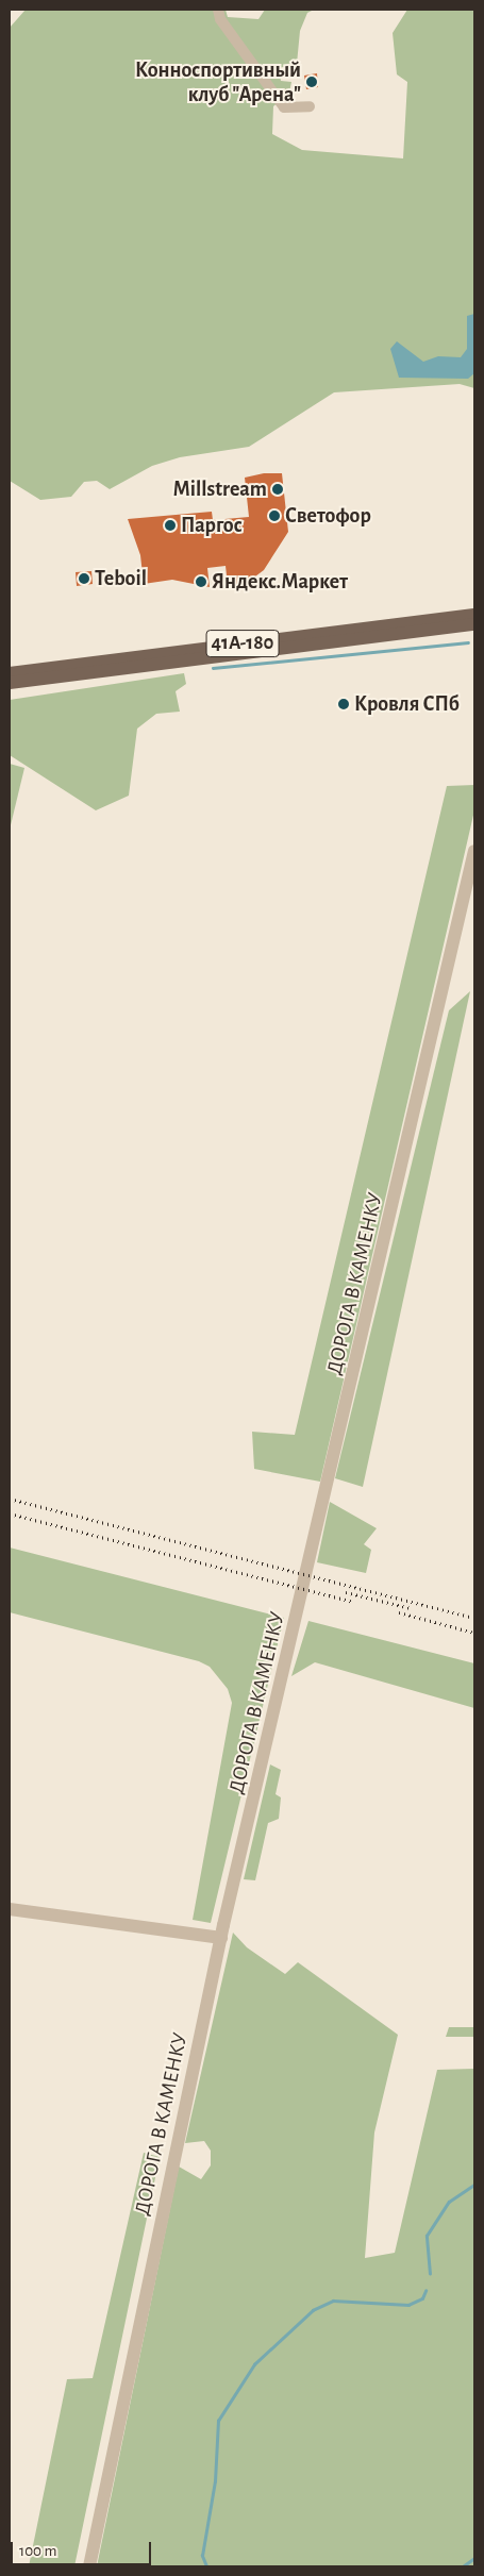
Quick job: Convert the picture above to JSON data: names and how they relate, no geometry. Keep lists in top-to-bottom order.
{
  "streets": {
    "main road": ["41А-180"],
    "street": ["ДОРОГА В КАМЕНКУ"]
  },
  "places": [
    "Конноспортивный клуб \"Арена\"",
    "Millstream",
    "Светофор",
    "Паргос",
    "Teboil",
    "Яндекс.Маркет",
    "Кровля СПб"
  ],
  "scale_bar": "100 m"
}
